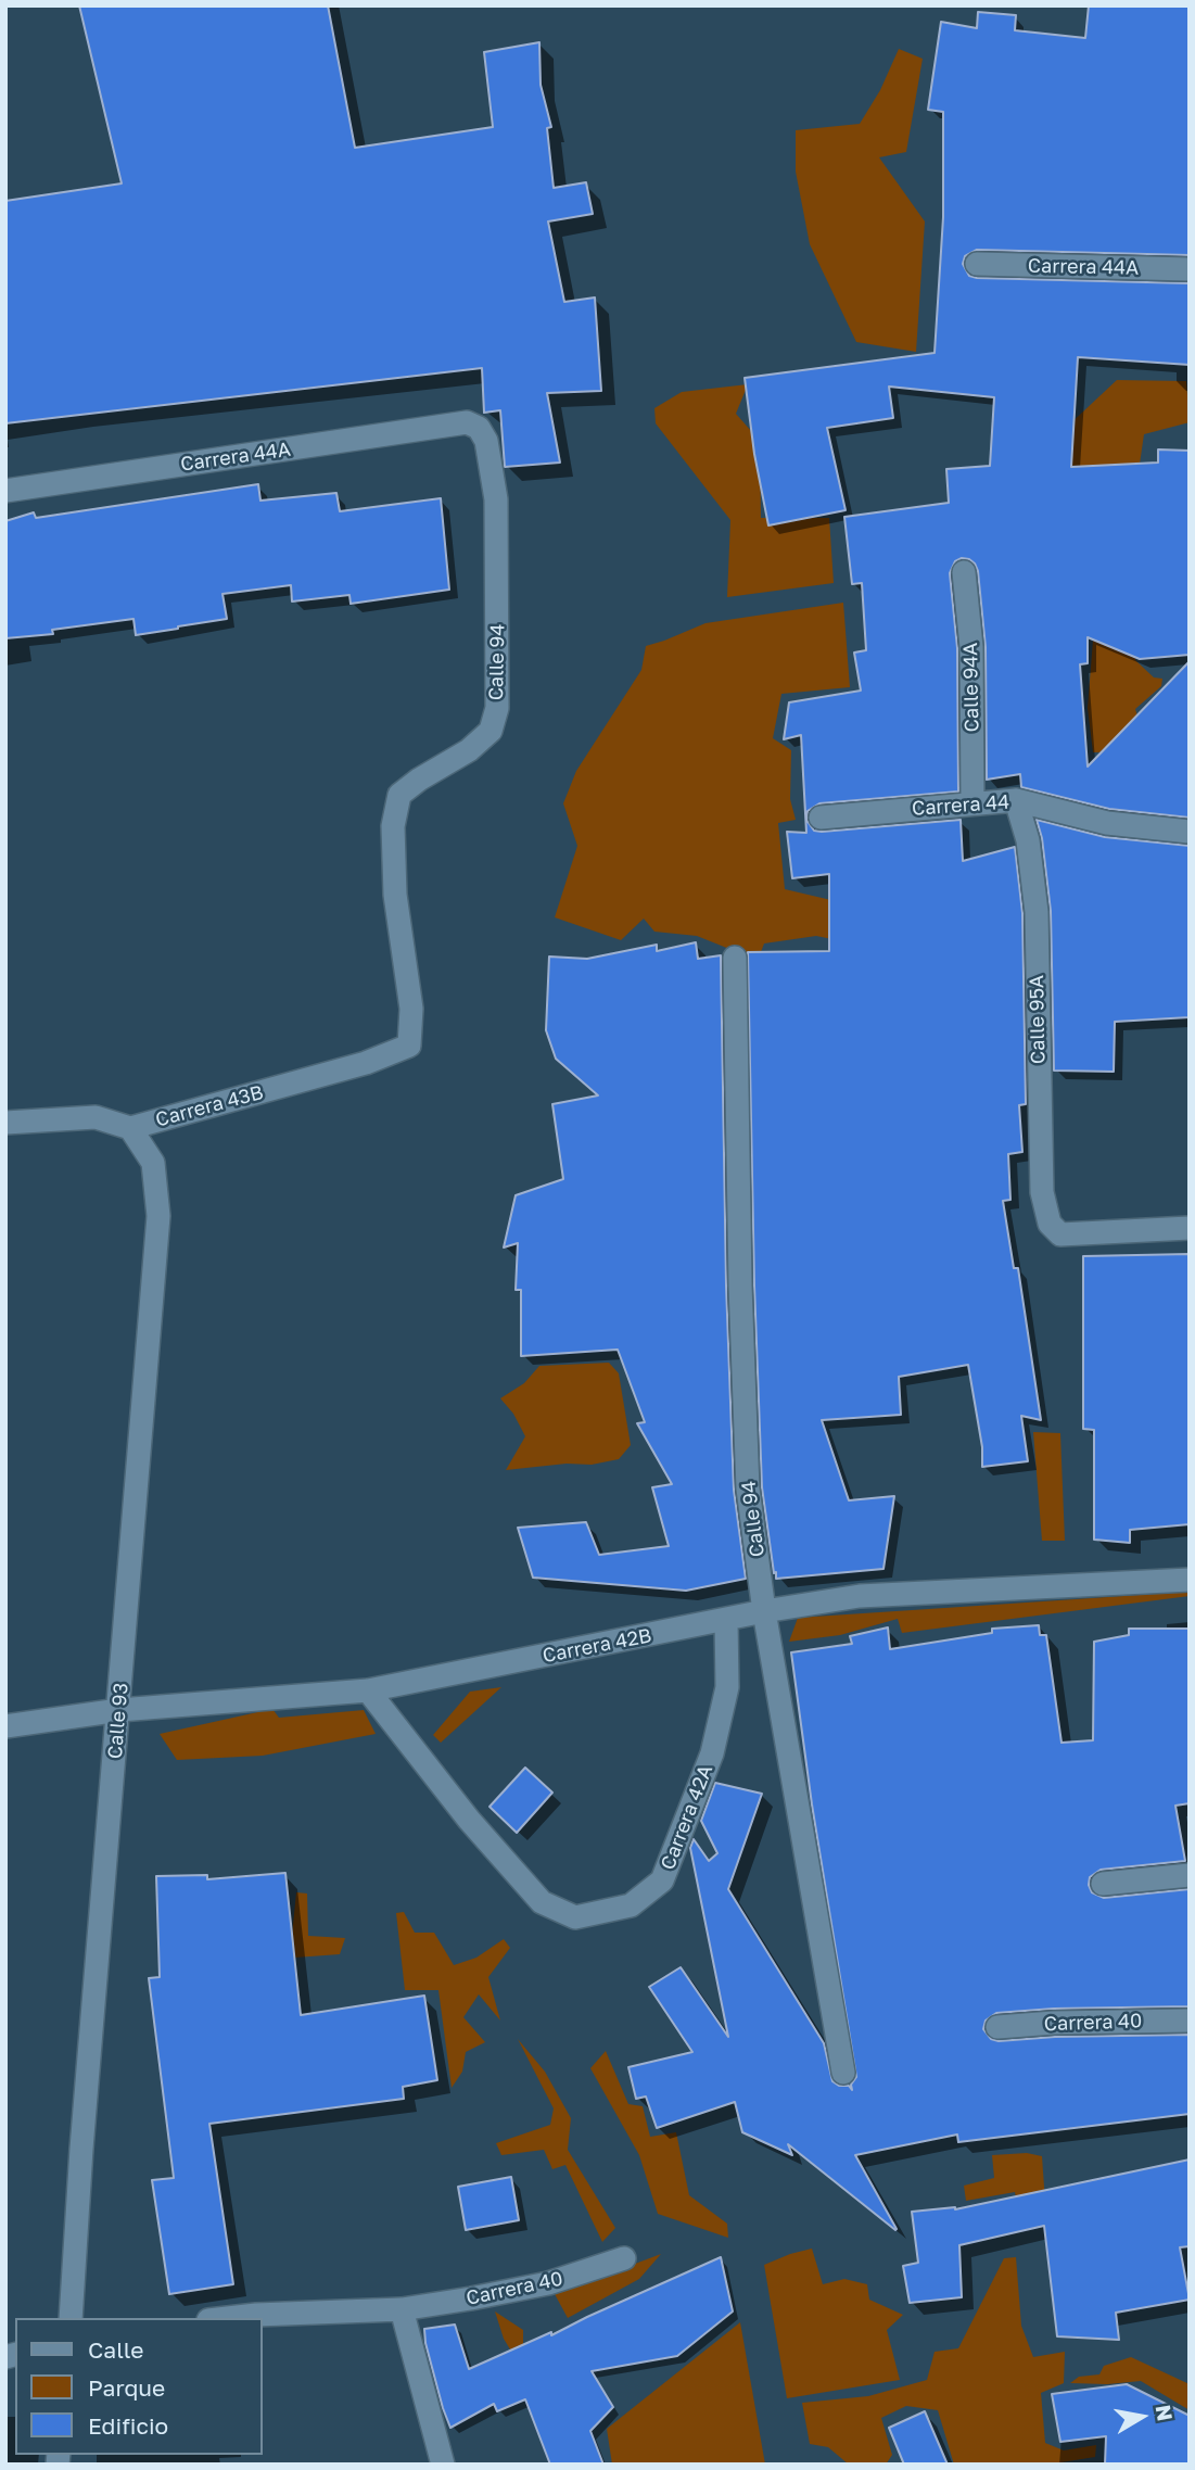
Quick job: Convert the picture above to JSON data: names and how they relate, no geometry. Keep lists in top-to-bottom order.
{
  "streets": {
    "street": [
      "Carrera 44A",
      "Calle 94",
      "Calle 94A",
      "Carrera 44",
      "Calle 95A",
      "Carrera 43B",
      "Carrera 42B",
      "Calle 93",
      "Carrera 42A",
      "Carrera 40"
    ]
  },
  "crossings": [
    ["Carrera 44A", "Calle 94"],
    ["Calle 94", "Carrera 43B"],
    ["Calle 94", "Carrera 42B"],
    ["Calle 94A", "Carrera 44"],
    ["Carrera 44", "Calle 95A"],
    ["Carrera 43B", "Calle 93"],
    ["Carrera 42B", "Calle 93"],
    ["Carrera 42B", "Carrera 42A"]
  ],
  "legend": ["Calle", "Parque", "Edificio"],
  "north": "right"
}
